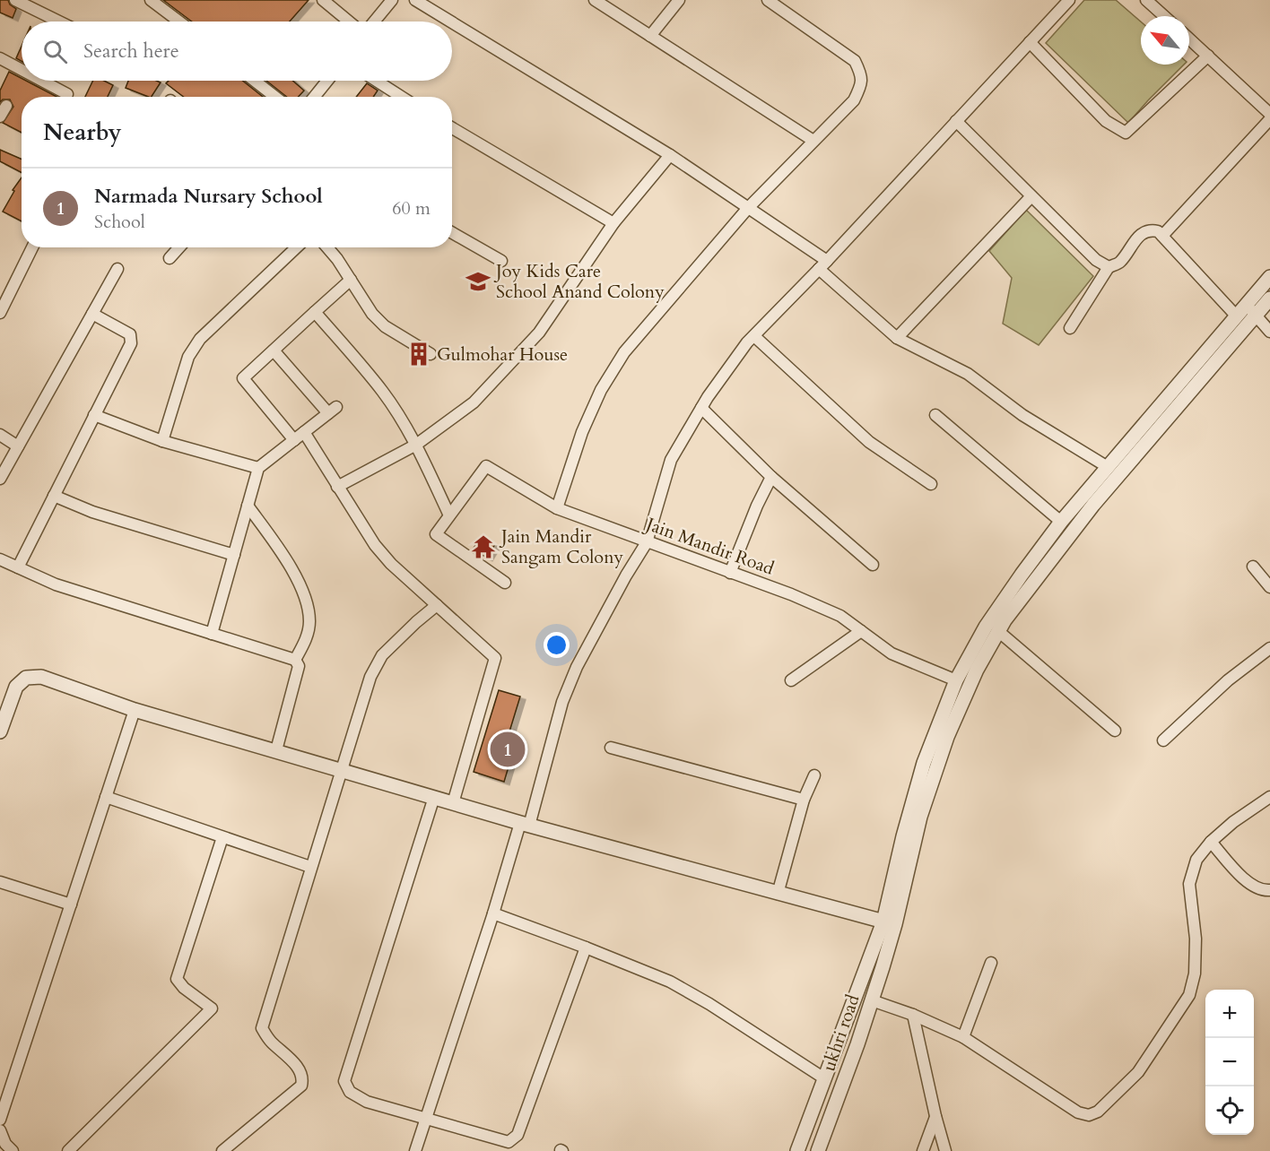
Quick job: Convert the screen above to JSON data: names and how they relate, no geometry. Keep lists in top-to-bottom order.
{
  "streets": {
    "street": ["Jain Mandir Road", "ukhri road"]
  },
  "places": {
    "school or university": ["Joy Kids Care School Anand Colony"],
    "building": ["Gulmohar House"],
    "temple": ["Jain Mandir Sangam Colony"]
  },
  "north": "top left",
  "page": {
    "search": "Search here",
    "heading": "Nearby",
    "list": [
      {
        "mark": "1",
        "name": "Narmada Nursary School",
        "note": "School",
        "value": "60 m"
      }
    ],
    "pins": "1",
    "map_buttons": ["+", "−"]
  }
}
